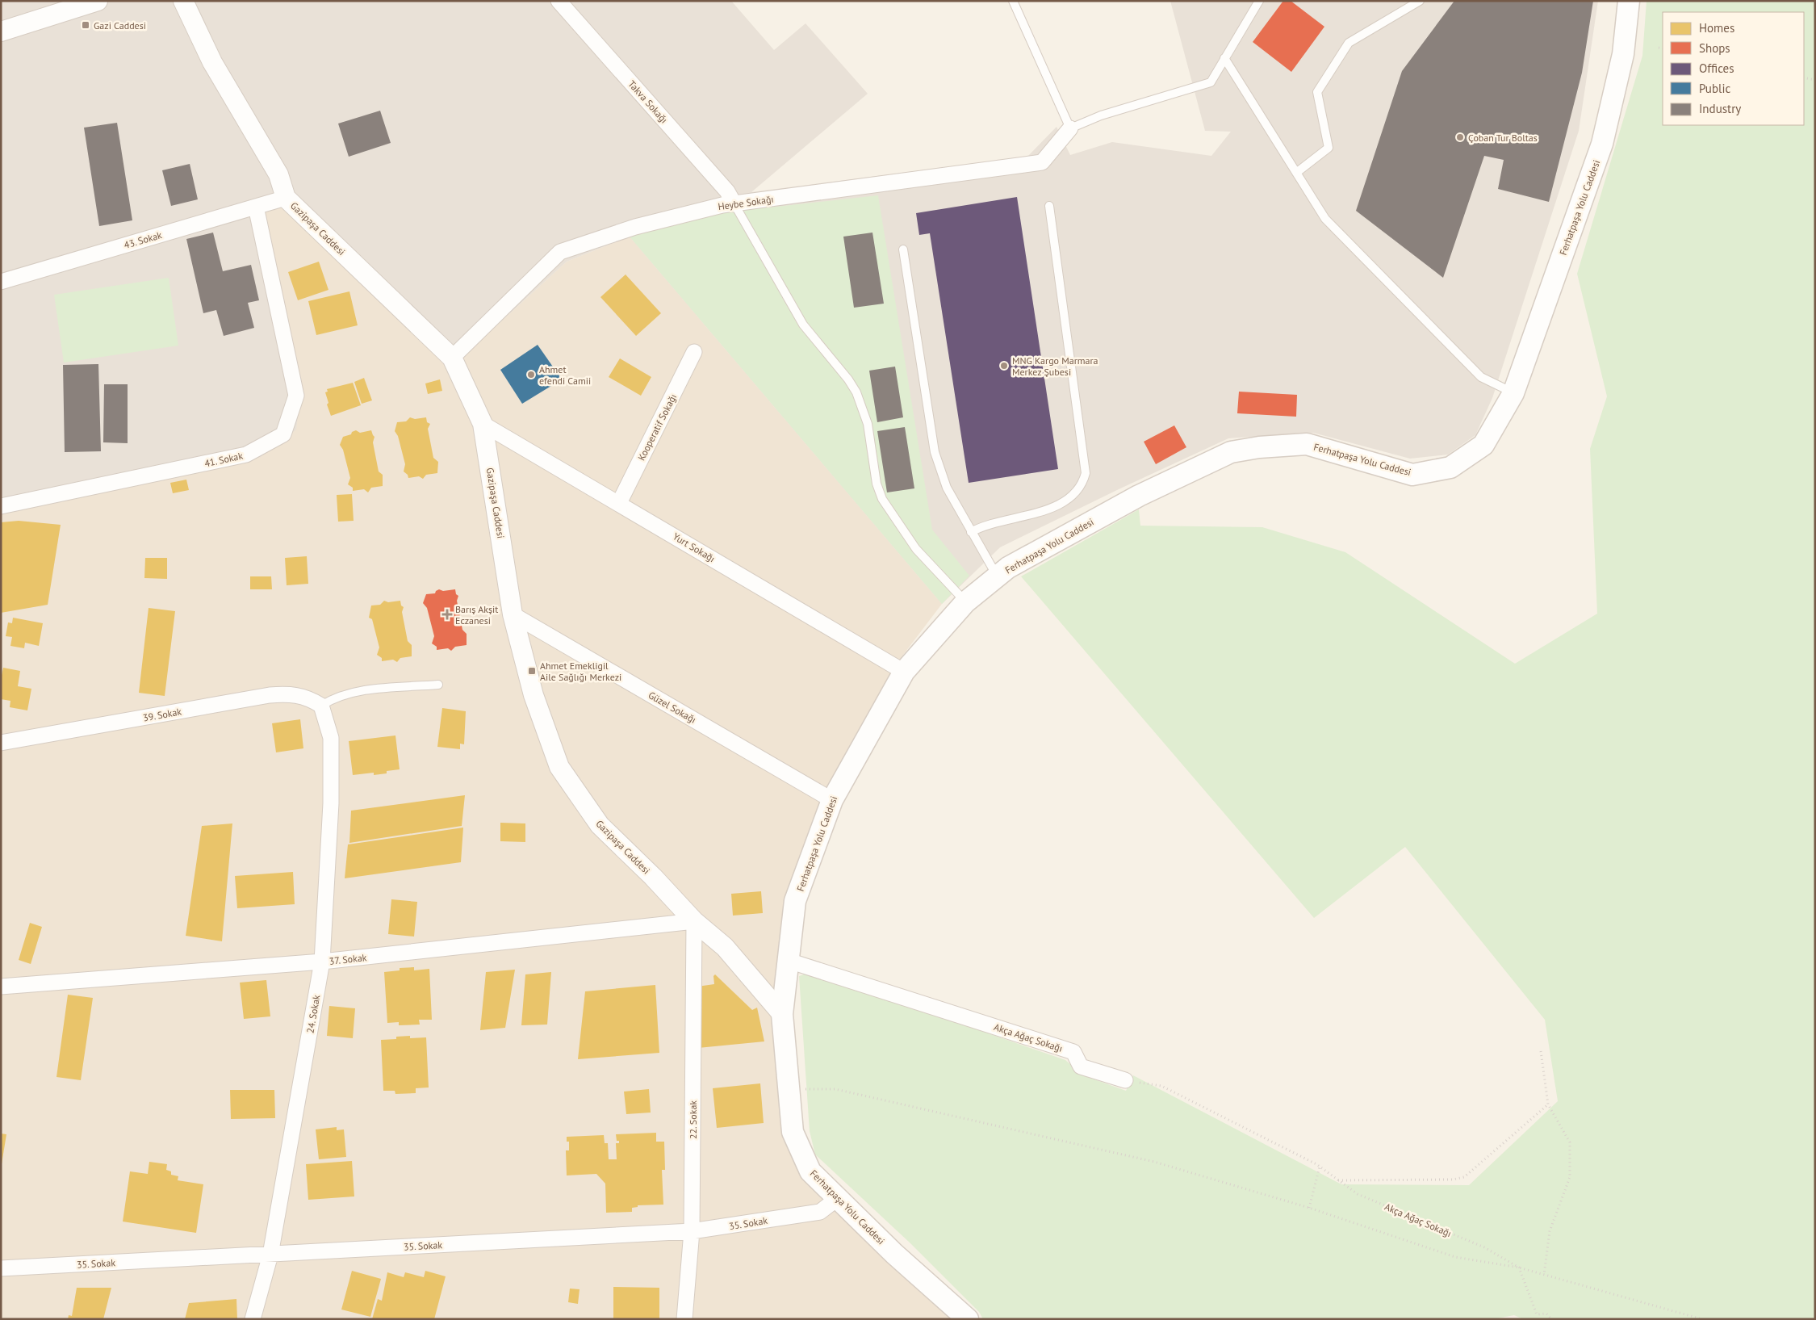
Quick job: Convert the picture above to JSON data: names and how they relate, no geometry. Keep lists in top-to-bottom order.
{
  "streets": {
    "main road": ["Ferhatpaşa Yolu Caddesi"],
    "street": [
      "Takva Sokağı",
      "Heybe Sokağı",
      "Gazipaşa Caddesi",
      "43. Sokak",
      "Kooperatif Sokağı",
      "41. Sokak",
      "Yurt Sokağı",
      "Güzel Sokağı",
      "39. Sokak",
      "37. Sokak",
      "24. Sokak",
      "Akça Ağaç Sokağı",
      "22. Sokak",
      "35. Sokak"
    ]
  },
  "crossings": [
    ["Takva Sokağı", "Heybe Sokağı"],
    ["Heybe Sokağı", "Gazipaşa Caddesi"],
    ["Ferhatpaşa Yolu Caddesi", "Gazipaşa Caddesi"],
    ["Ferhatpaşa Yolu Caddesi", "Yurt Sokağı"],
    ["Ferhatpaşa Yolu Caddesi", "Güzel Sokağı"],
    ["Ferhatpaşa Yolu Caddesi", "Akça Ağaç Sokağı"],
    ["Ferhatpaşa Yolu Caddesi", "35. Sokak"],
    ["Gazipaşa Caddesi", "43. Sokak"],
    ["Gazipaşa Caddesi", "Yurt Sokağı"],
    ["Gazipaşa Caddesi", "Güzel Sokağı"],
    ["Gazipaşa Caddesi", "37. Sokak"],
    ["Gazipaşa Caddesi", "22. Sokak"],
    ["43. Sokak", "41. Sokak"],
    ["Kooperatif Sokağı", "Yurt Sokağı"],
    ["39. Sokak", "24. Sokak"],
    ["37. Sokak", "24. Sokak"],
    ["37. Sokak", "22. Sokak"],
    ["24. Sokak", "35. Sokak"],
    ["22. Sokak", "35. Sokak"]
  ],
  "places": {
    "transit": ["Gazi Caddesi", "Ahmet Emekligil Aile Sağlığı Merkezi"],
    "other": ["Çoban Tur Boltas", "MNG Kargo Marmara Merkez Şubesi", "Ahmet efendi Camii"],
    "health": ["Barış Akşit Eczanesi"]
  },
  "legend": [
    "Homes",
    "Shops",
    "Offices",
    "Public",
    "Industry"
  ]
}
